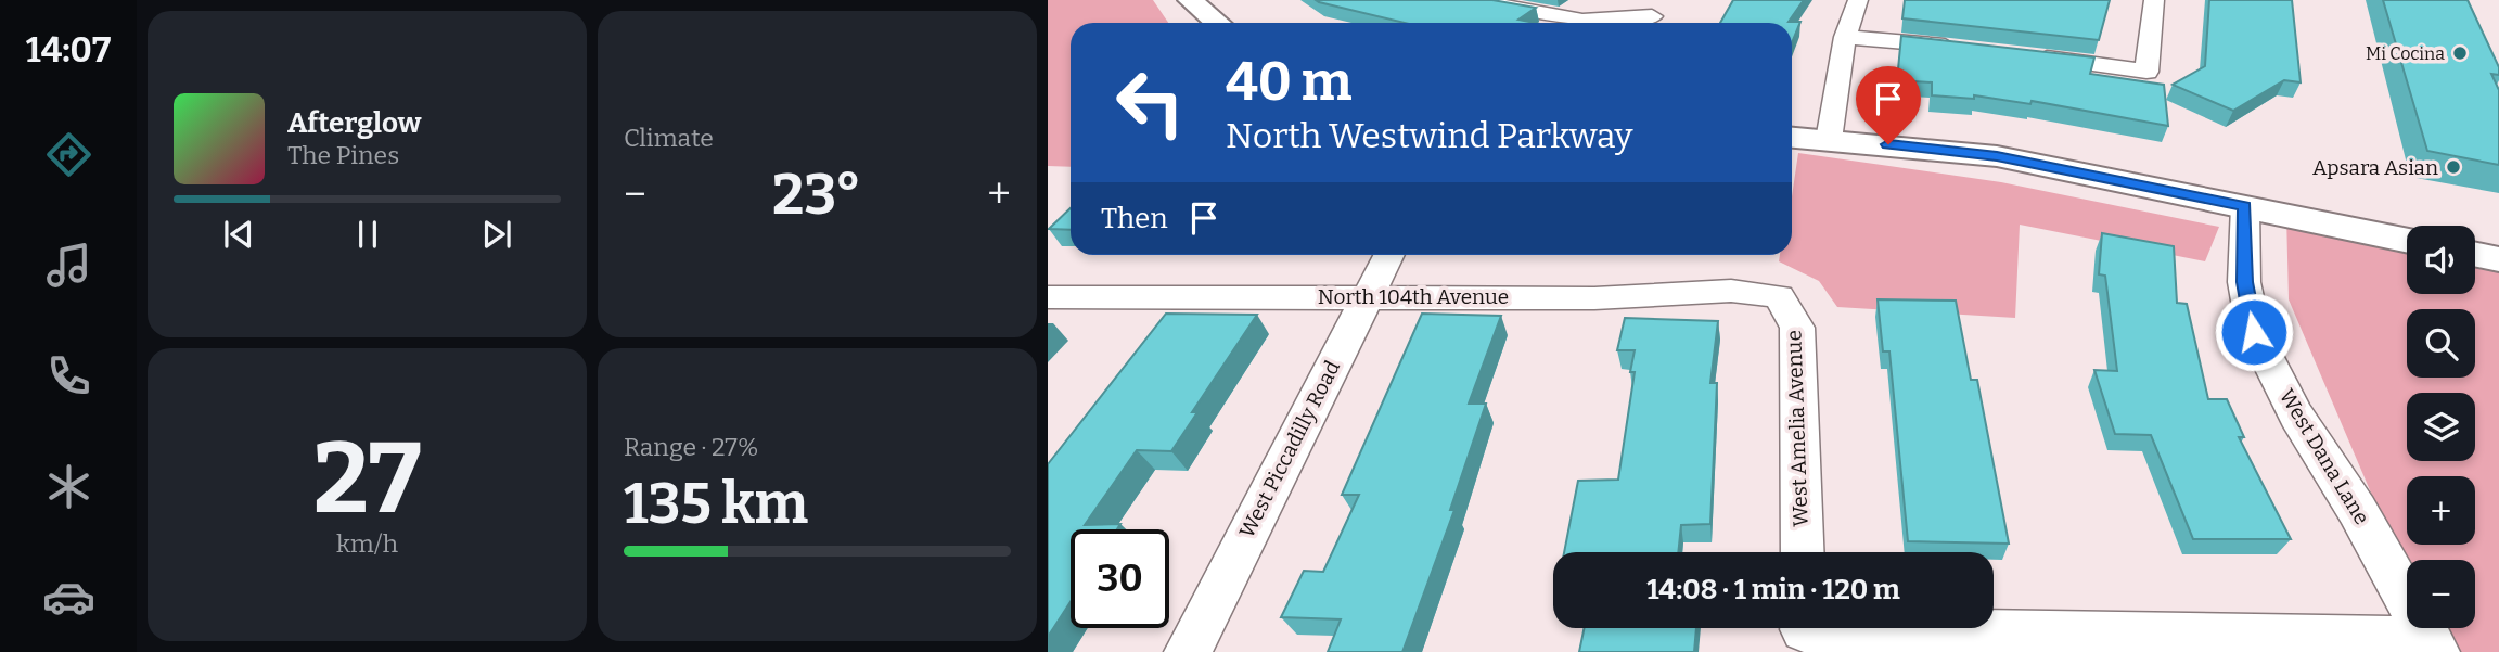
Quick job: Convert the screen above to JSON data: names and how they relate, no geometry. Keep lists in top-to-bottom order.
{
  "streets": {
    "street": [
      "North 104th Avenue",
      "West Amelia Avenue",
      "West Piccadilly Road",
      "West Dana Lane"
    ]
  },
  "crossings": [
    ["North 104th Avenue", "West Amelia Avenue"],
    ["North 104th Avenue", "West Piccadilly Road"]
  ],
  "places": ["Mi Cocina", "Apsara Asian"],
  "page": {
    "tabs": "14:07",
    "tile": [
      "Climate",
      ["27", "km/h"],
      ["Range · 27%", "135 km"]
    ],
    "turn": ["40 m", "North Westwind Parkway"],
    "song": ["Afterglow", "The Pines"],
    "heat": ["−", "23°", "+"],
    "then": "Then",
    "map_buttons": ["+", "−"],
    "limit": "30",
    "trip": "14:08 · 1 min · 120 m"
  }
}
